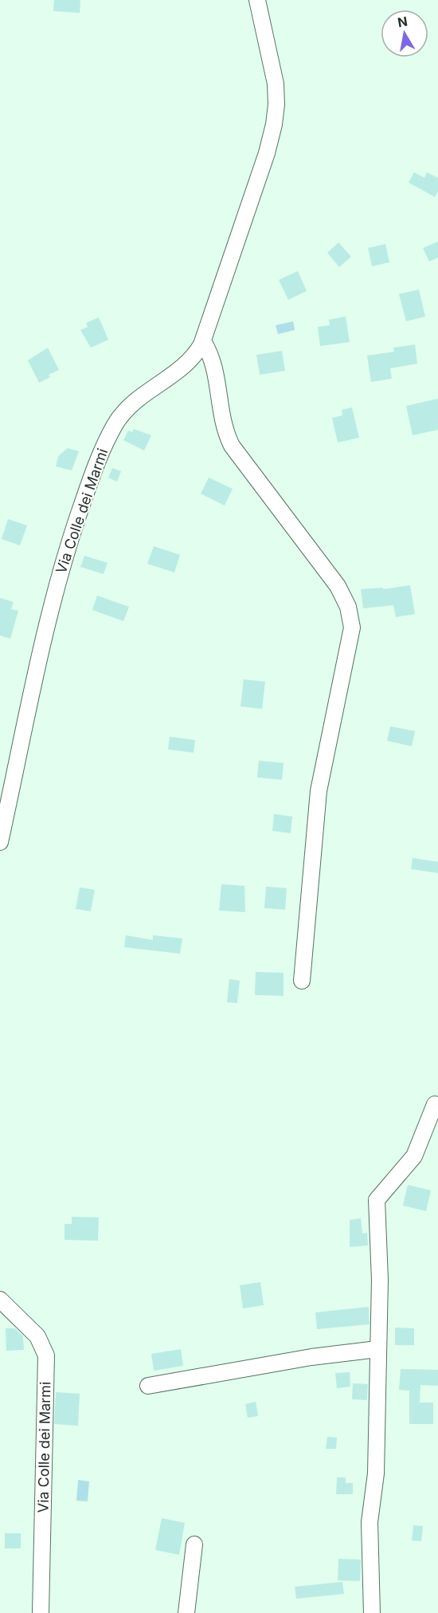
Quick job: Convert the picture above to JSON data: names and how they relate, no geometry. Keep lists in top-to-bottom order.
{
  "streets": {
    "street": ["Via Colle dei Marmi"]
  },
  "north": "top"
}
